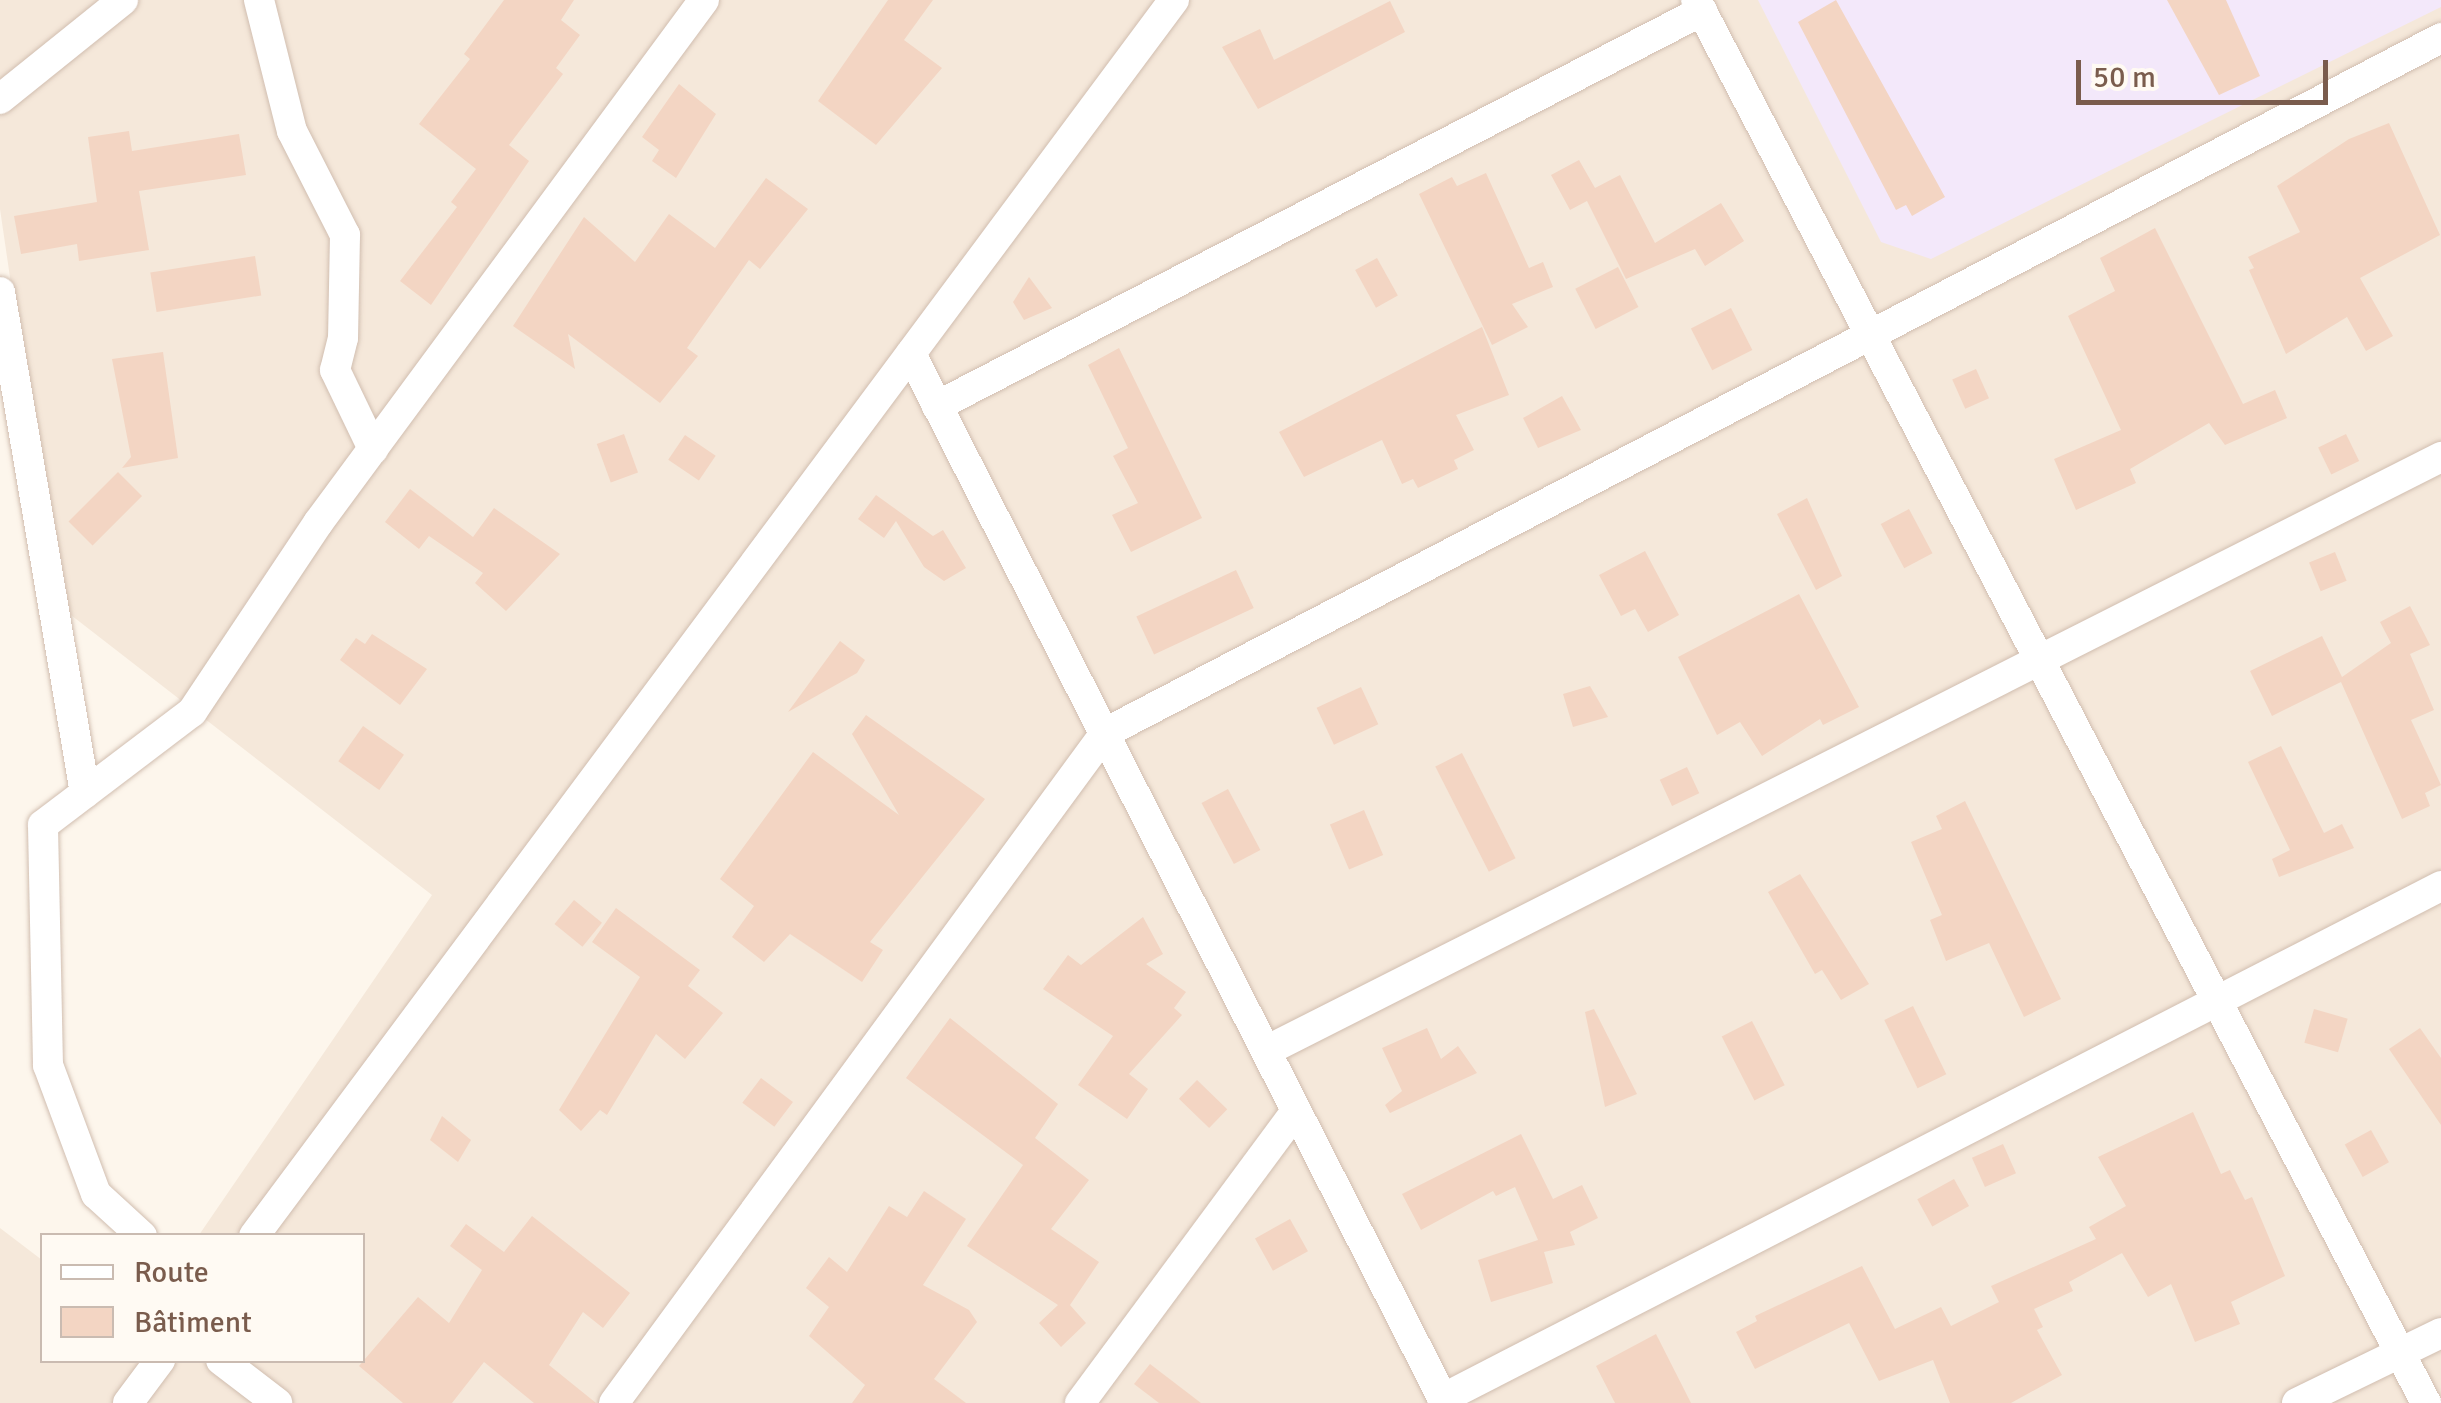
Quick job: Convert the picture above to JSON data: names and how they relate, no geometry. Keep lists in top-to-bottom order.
{
  "legend": ["Route", "Bâtiment"],
  "scale_bar": "50 m"
}
